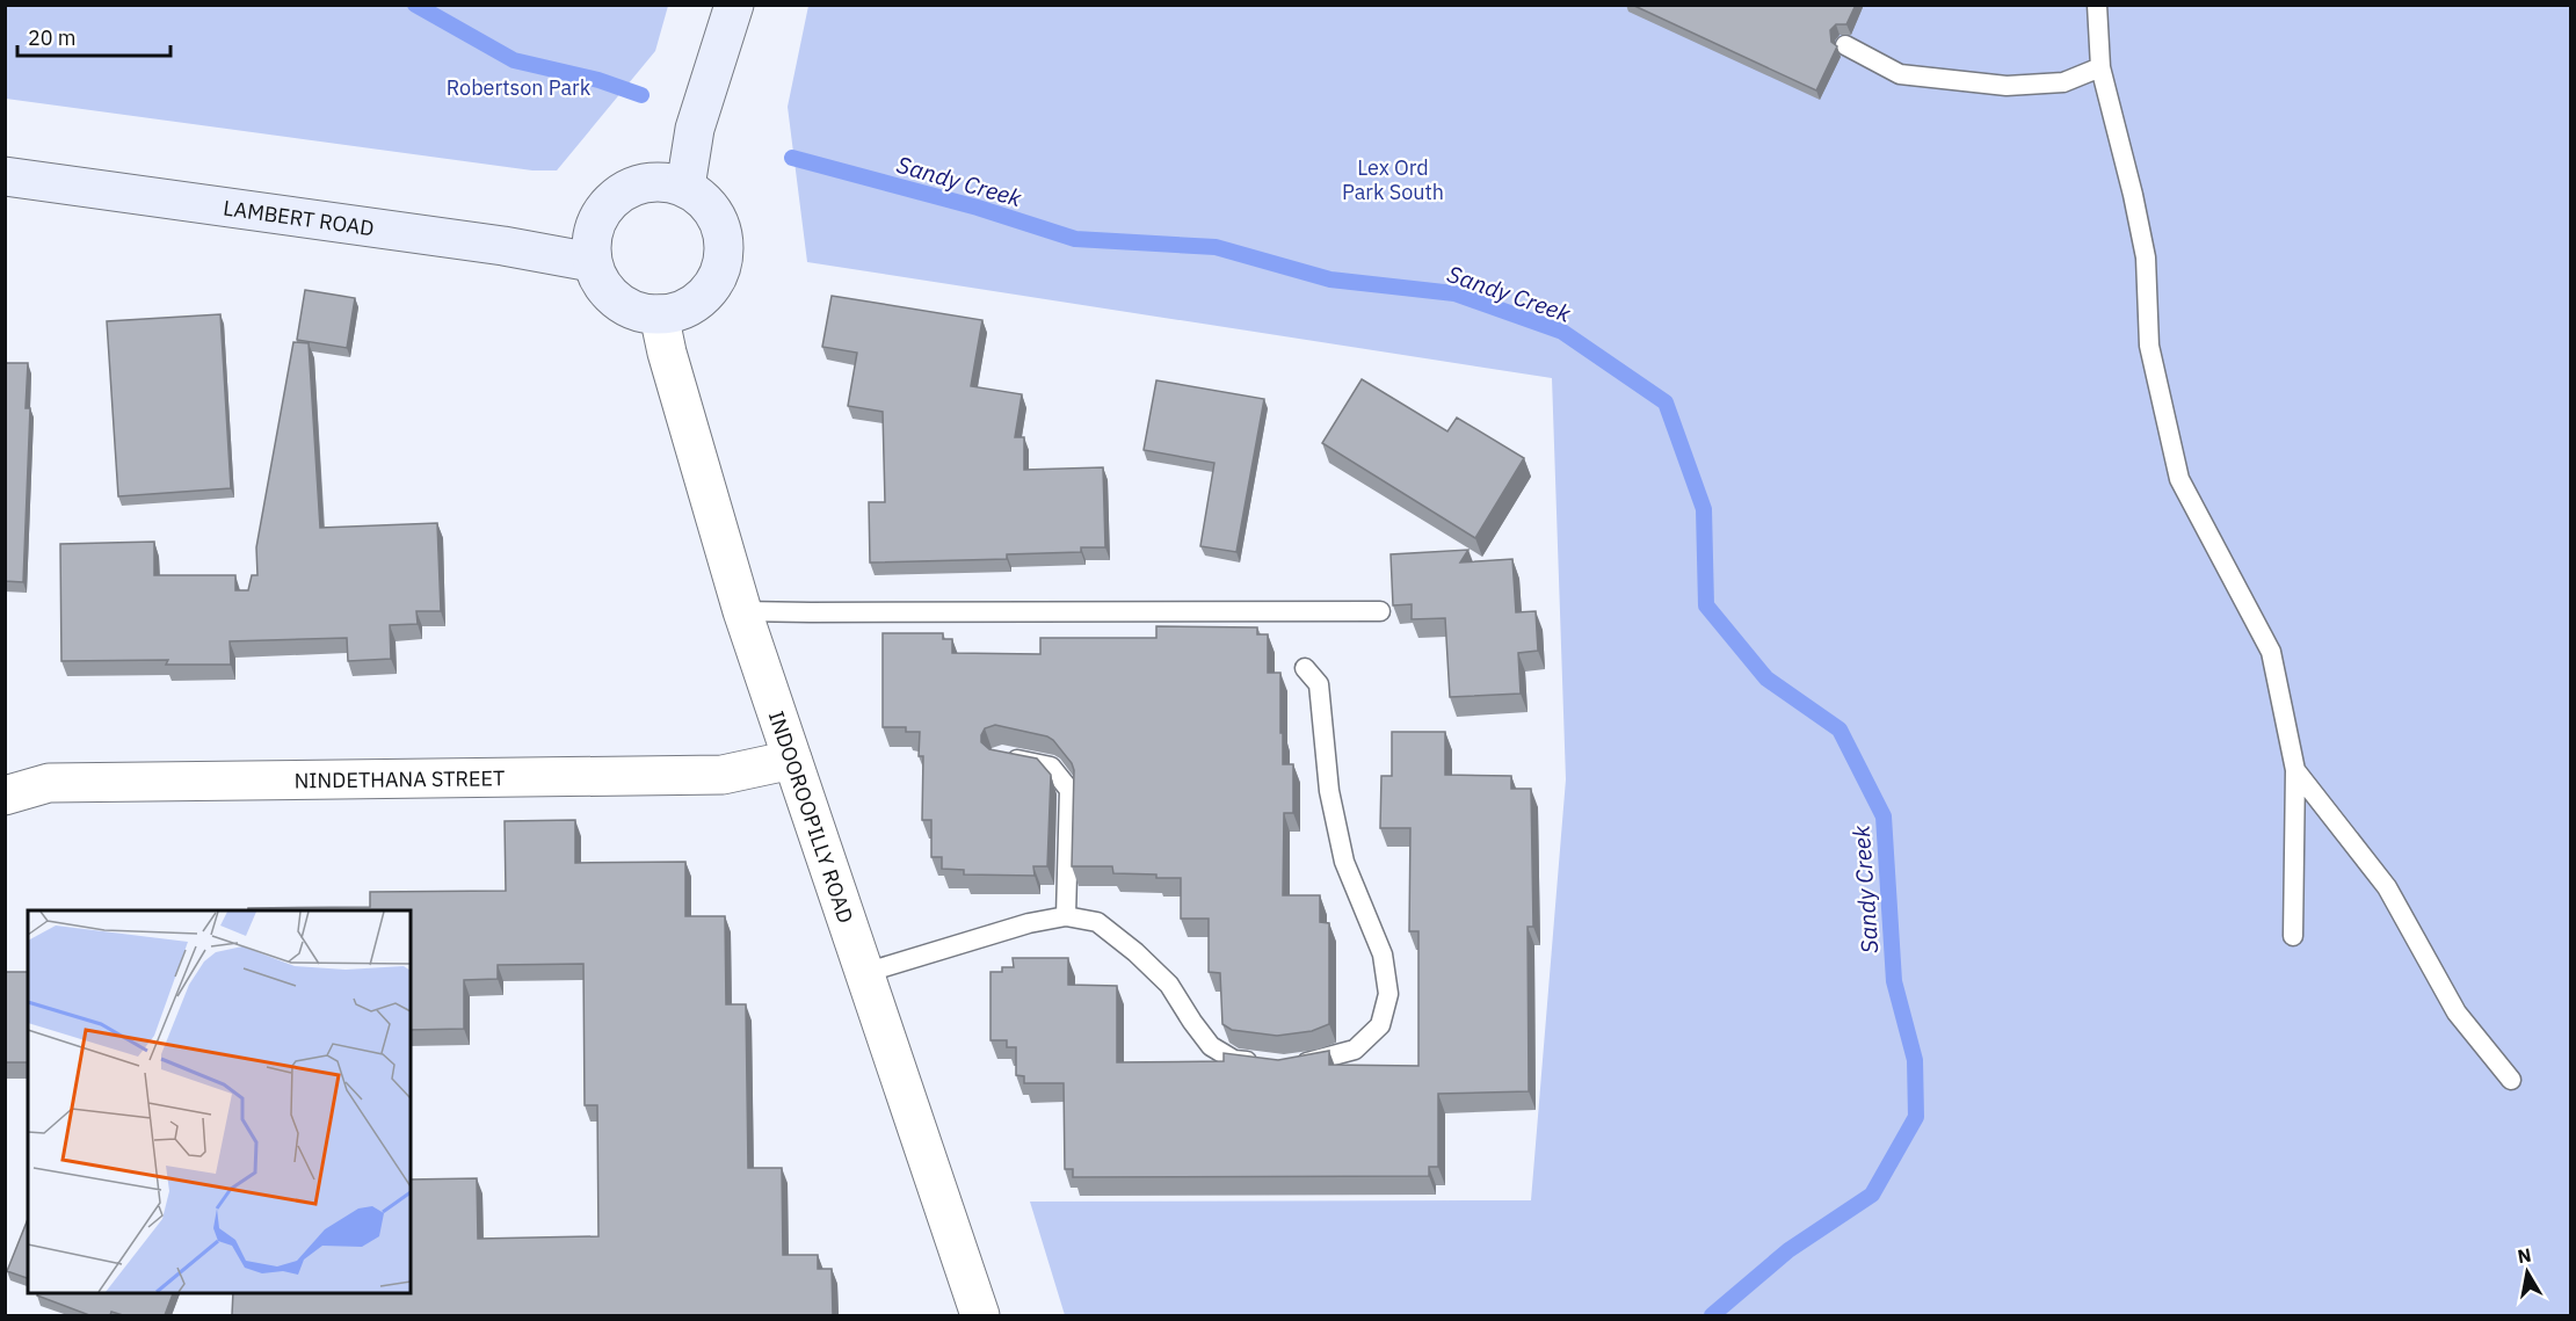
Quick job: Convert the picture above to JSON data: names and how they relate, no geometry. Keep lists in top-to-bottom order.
{
  "streets": {
    "main road": ["LAMBERT ROAD"],
    "street": ["NINDETHANA STREET", "INDOOROOPILLY ROAD"]
  },
  "crossings": [
    ["LAMBERT ROAD", "INDOOROOPILLY ROAD"],
    ["NINDETHANA STREET", "INDOOROOPILLY ROAD"]
  ],
  "water": ["Sandy Creek"],
  "parks": ["Robertson Park", "Lex Ord Park South"],
  "scale_bar": "20 m",
  "north": "top"
}
